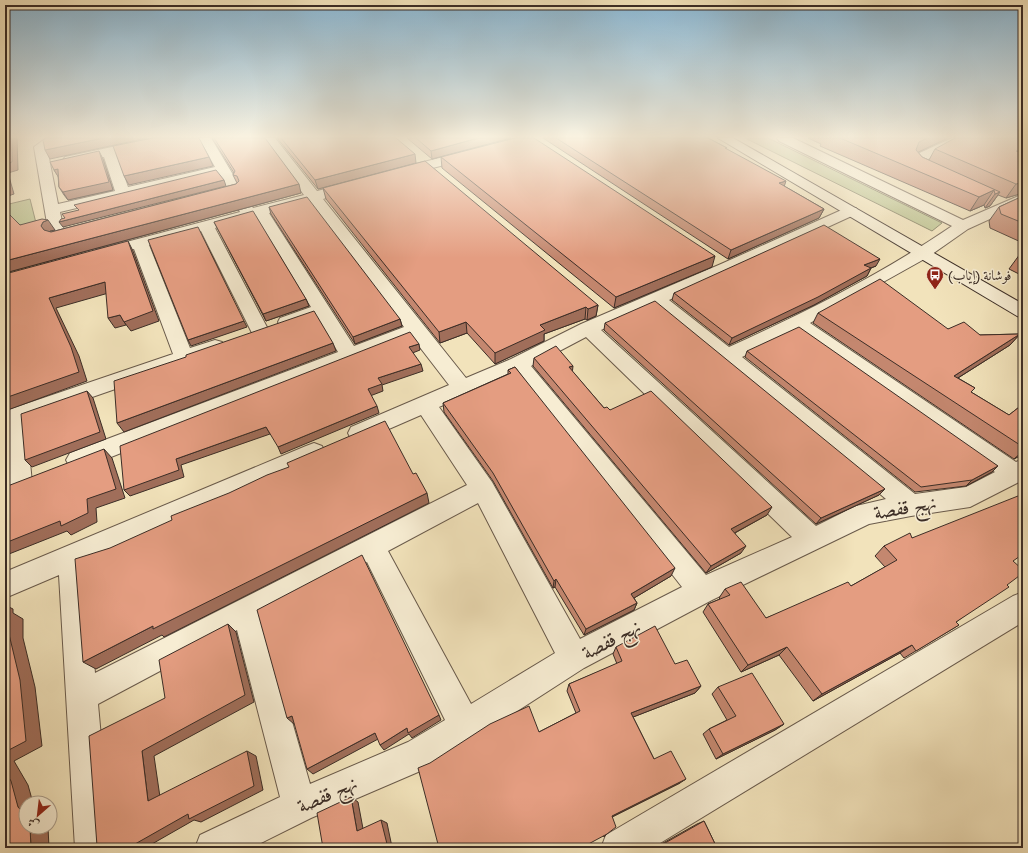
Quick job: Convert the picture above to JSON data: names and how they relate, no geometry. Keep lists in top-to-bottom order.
{
  "streets": {
    "street": ["نهج قفصة"]
  },
  "places": {
    "bus stop": ["فوشانة (إياب)"]
  },
  "north": "bottom left"
}
